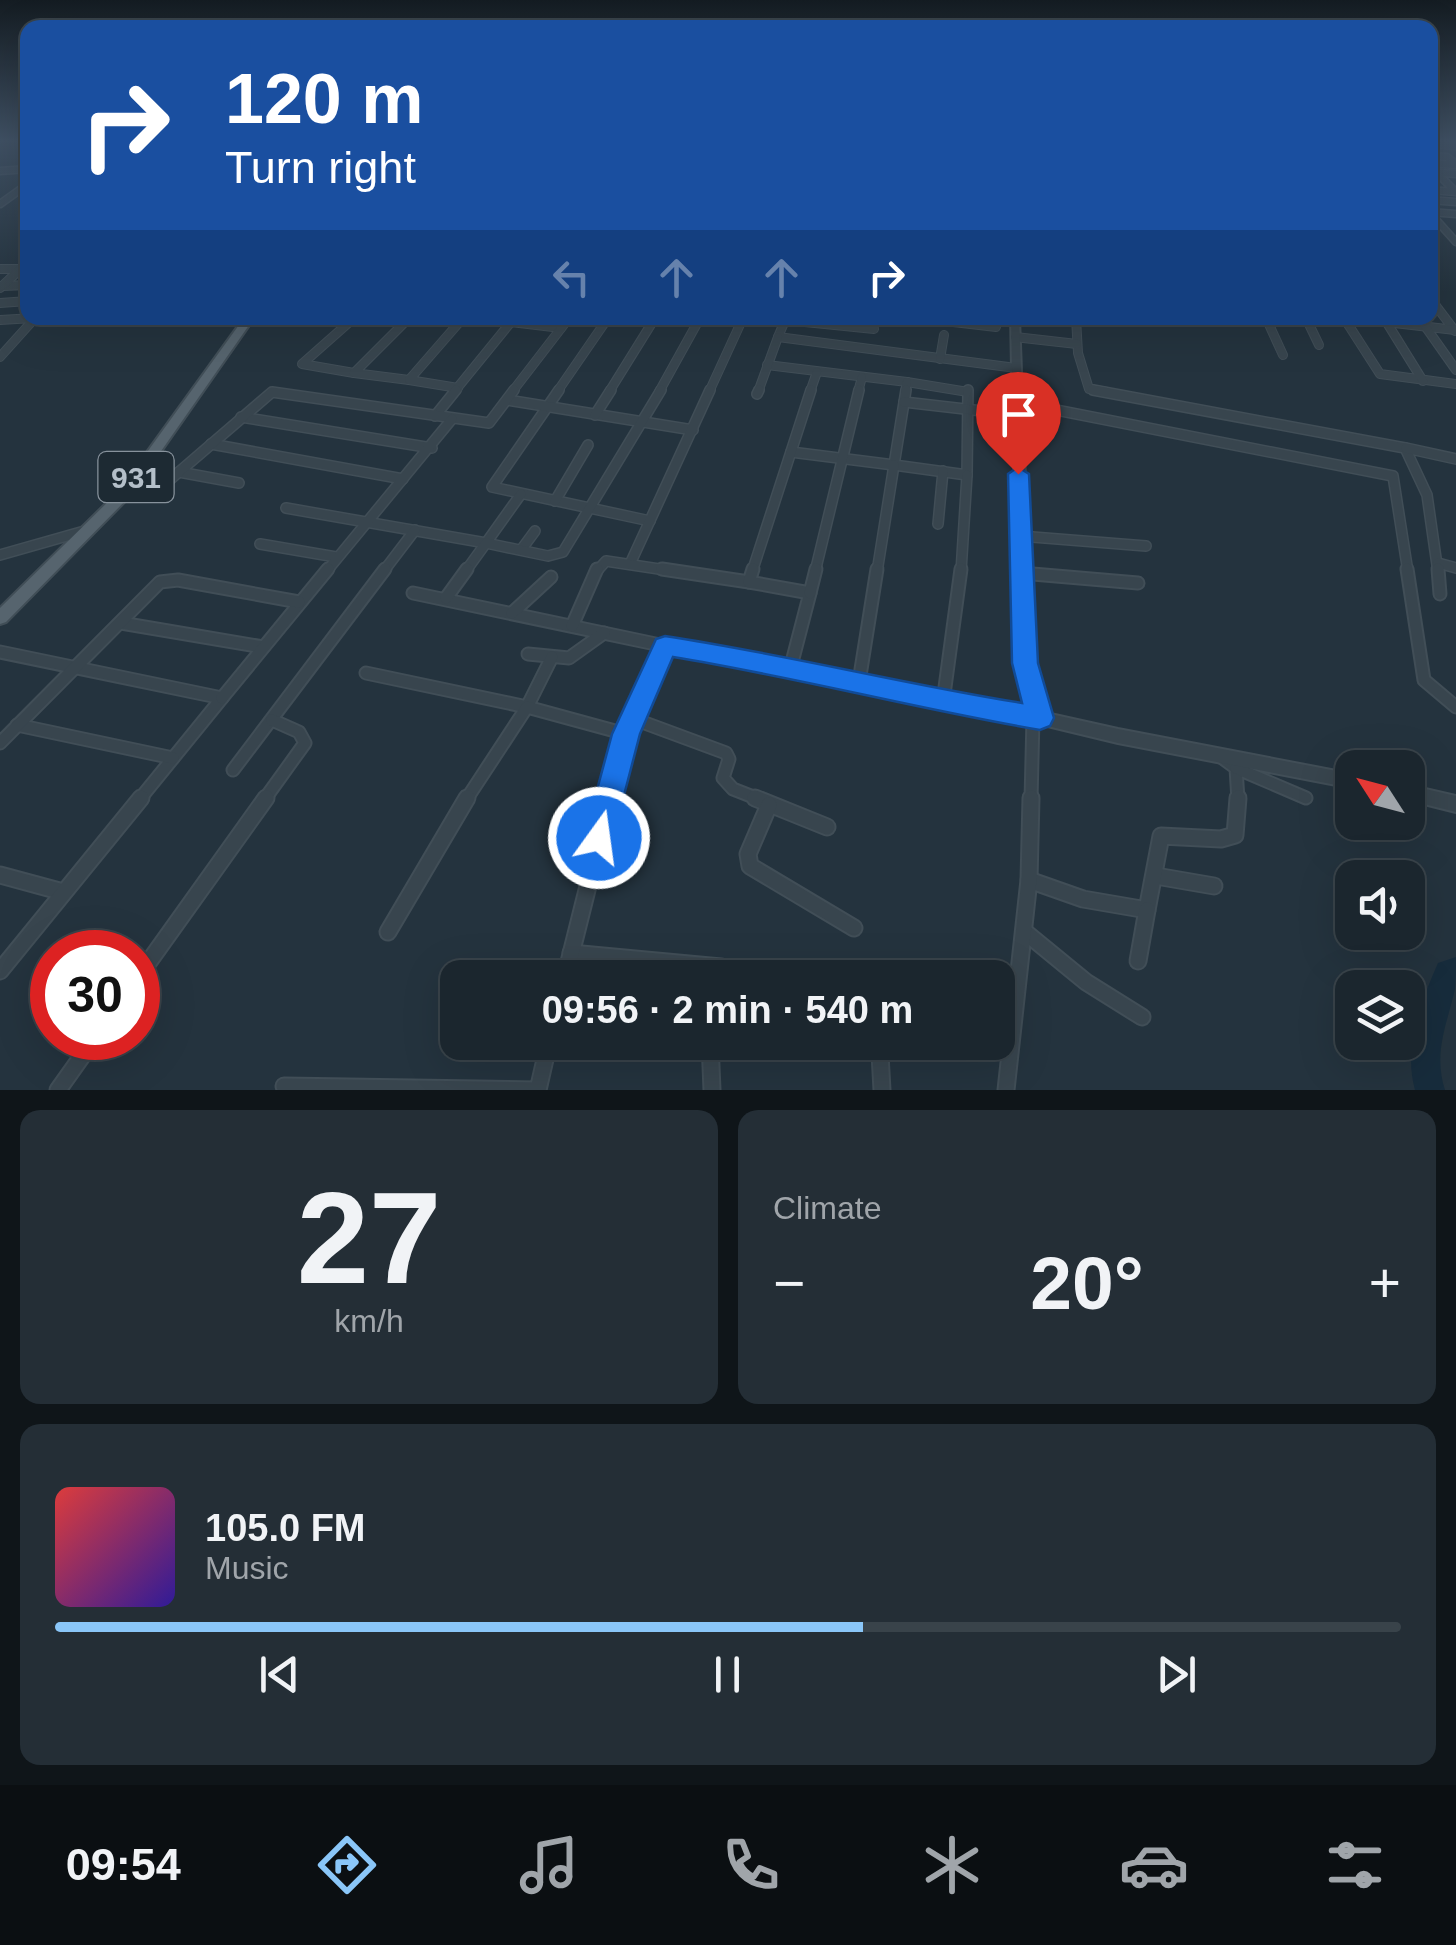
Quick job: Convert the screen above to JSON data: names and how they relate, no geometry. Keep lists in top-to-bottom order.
{
  "streets": {
    "main road": ["931"]
  },
  "north": "top left",
  "page": {
    "turn": ["120 m", "Turn right"],
    "limit": "30",
    "trip": "09:56 · 2 min · 540 m",
    "tile": [
      ["27", "km/h"],
      "Climate"
    ],
    "heat": ["−", "20°", "+"],
    "song": ["105.0 FM", "Music"],
    "tabs": "09:54"
  }
}
